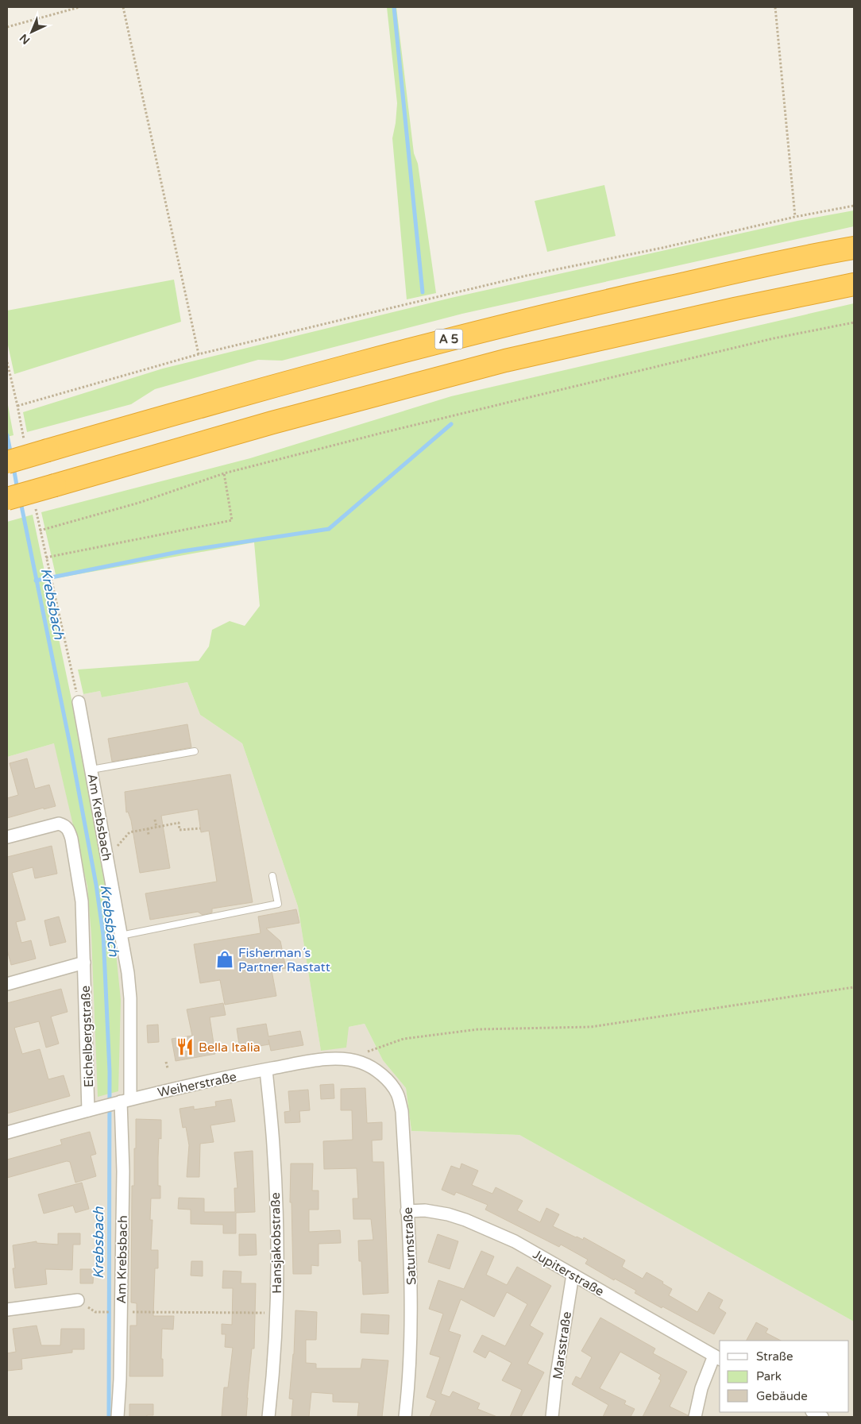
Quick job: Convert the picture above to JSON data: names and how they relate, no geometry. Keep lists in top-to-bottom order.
{
  "streets": {
    "highway": ["A 5"],
    "street": [
      "Am Krebsbach",
      "Eichelbergstraße",
      "Weiherstraße",
      "Hansjakobstraße",
      "Saturnstraße",
      "Jupiterstraße",
      "Marsstraße"
    ]
  },
  "crossings": [
    ["Am Krebsbach", "Weiherstraße"],
    ["Eichelbergstraße", "Weiherstraße"],
    ["Weiherstraße", "Hansjakobstraße"],
    ["Weiherstraße", "Saturnstraße"],
    ["Saturnstraße", "Jupiterstraße"],
    ["Jupiterstraße", "Marsstraße"]
  ],
  "water": ["Krebsbach"],
  "places": {
    "shop": ["Fisherman´s Partner Rastatt"],
    "restaurant": ["Bella Italia"]
  },
  "legend": ["Straße", "Park", "Gebäude"],
  "north": "bottom left"
}
